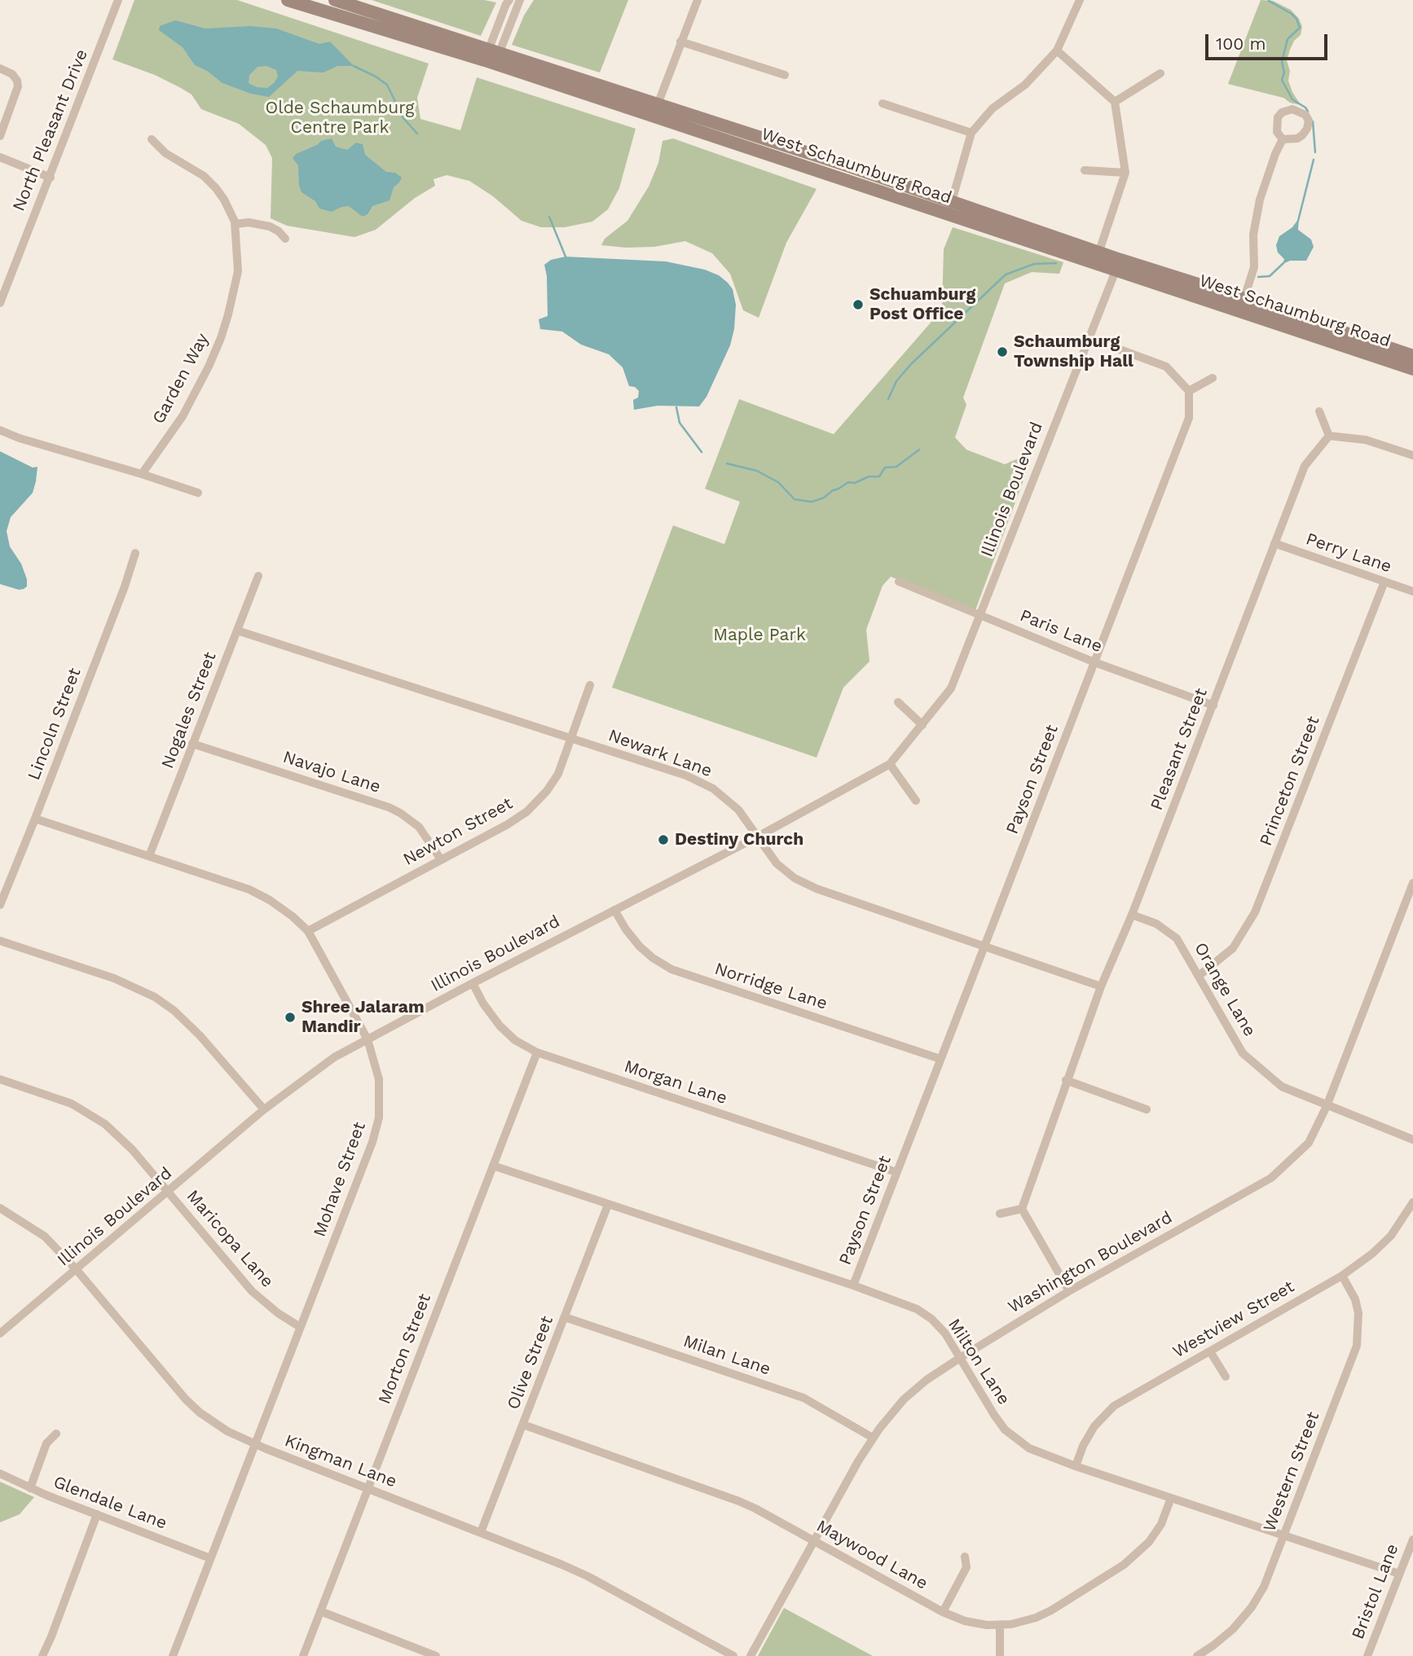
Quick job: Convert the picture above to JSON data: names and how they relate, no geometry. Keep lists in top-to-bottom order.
{
  "streets": {
    "main road": ["West Schaumburg Road"],
    "street": [
      "North Pleasant Drive",
      "Garden Way",
      "Illinois Boulevard",
      "Perry Lane",
      "Paris Lane",
      "Nogales Street",
      "Lincoln Street",
      "Pleasant Street",
      "Newark Lane",
      "Navajo Lane",
      "Payson Street",
      "Princeton Street",
      "Newton Street",
      "Norridge Lane",
      "Orange Lane",
      "Morgan Lane",
      "Mohave Street",
      "Maricopa Lane",
      "Washington Boulevard",
      "Westview Street",
      "Morton Street",
      "Milan Lane",
      "Milton Lane",
      "Olive Street",
      "Kingman Lane",
      "Western Street",
      "Glendale Lane",
      "Maywood Lane",
      "Bristol Lane"
    ]
  },
  "crossings": [
    ["West Schaumburg Road", "Illinois Boulevard"],
    ["Illinois Boulevard", "Paris Lane"],
    ["Illinois Boulevard", "Newark Lane"],
    ["Illinois Boulevard", "Norridge Lane"],
    ["Illinois Boulevard", "Morgan Lane"],
    ["Illinois Boulevard", "Mohave Street"],
    ["Illinois Boulevard", "Maricopa Lane"],
    ["Illinois Boulevard", "Kingman Lane"],
    ["Perry Lane", "Pleasant Street"],
    ["Perry Lane", "Princeton Street"],
    ["Paris Lane", "Pleasant Street"],
    ["Paris Lane", "Payson Street"],
    ["Nogales Street", "Newark Lane"],
    ["Nogales Street", "Navajo Lane"],
    ["Nogales Street", "Mohave Street"],
    ["Lincoln Street", "Mohave Street"],
    ["Pleasant Street", "Newark Lane"],
    ["Pleasant Street", "Orange Lane"],
    ["Newark Lane", "Payson Street"],
    ["Newark Lane", "Newton Street"],
    ["Navajo Lane", "Newton Street"],
    ["Payson Street", "Norridge Lane"],
    ["Payson Street", "Morgan Lane"],
    ["Payson Street", "Milton Lane"],
    ["Princeton Street", "Orange Lane"],
    ["Newton Street", "Mohave Street"],
    ["Orange Lane", "Washington Boulevard"],
    ["Morgan Lane", "Morton Street"],
    ["Mohave Street", "Maricopa Lane"],
    ["Mohave Street", "Kingman Lane"],
    ["Mohave Street", "Glendale Lane"],
    ["Washington Boulevard", "Milan Lane"],
    ["Washington Boulevard", "Milton Lane"],
    ["Washington Boulevard", "Maywood Lane"],
    ["Westview Street", "Milton Lane"],
    ["Westview Street", "Western Street"],
    ["Morton Street", "Milton Lane"],
    ["Morton Street", "Kingman Lane"],
    ["Milan Lane", "Olive Street"],
    ["Milton Lane", "Olive Street"],
    ["Milton Lane", "Western Street"],
    ["Milton Lane", "Maywood Lane"],
    ["Milton Lane", "Bristol Lane"],
    ["Olive Street", "Kingman Lane"],
    ["Olive Street", "Maywood Lane"]
  ],
  "parks": ["Olde Schaumburg Centre Park", "Maple Park"],
  "places": [
    "Schuamburg Post Office",
    "Schaumburg Township Hall",
    "Destiny Church",
    "Shree Jalaram Mandir"
  ],
  "scale_bar": "100 m"
}
